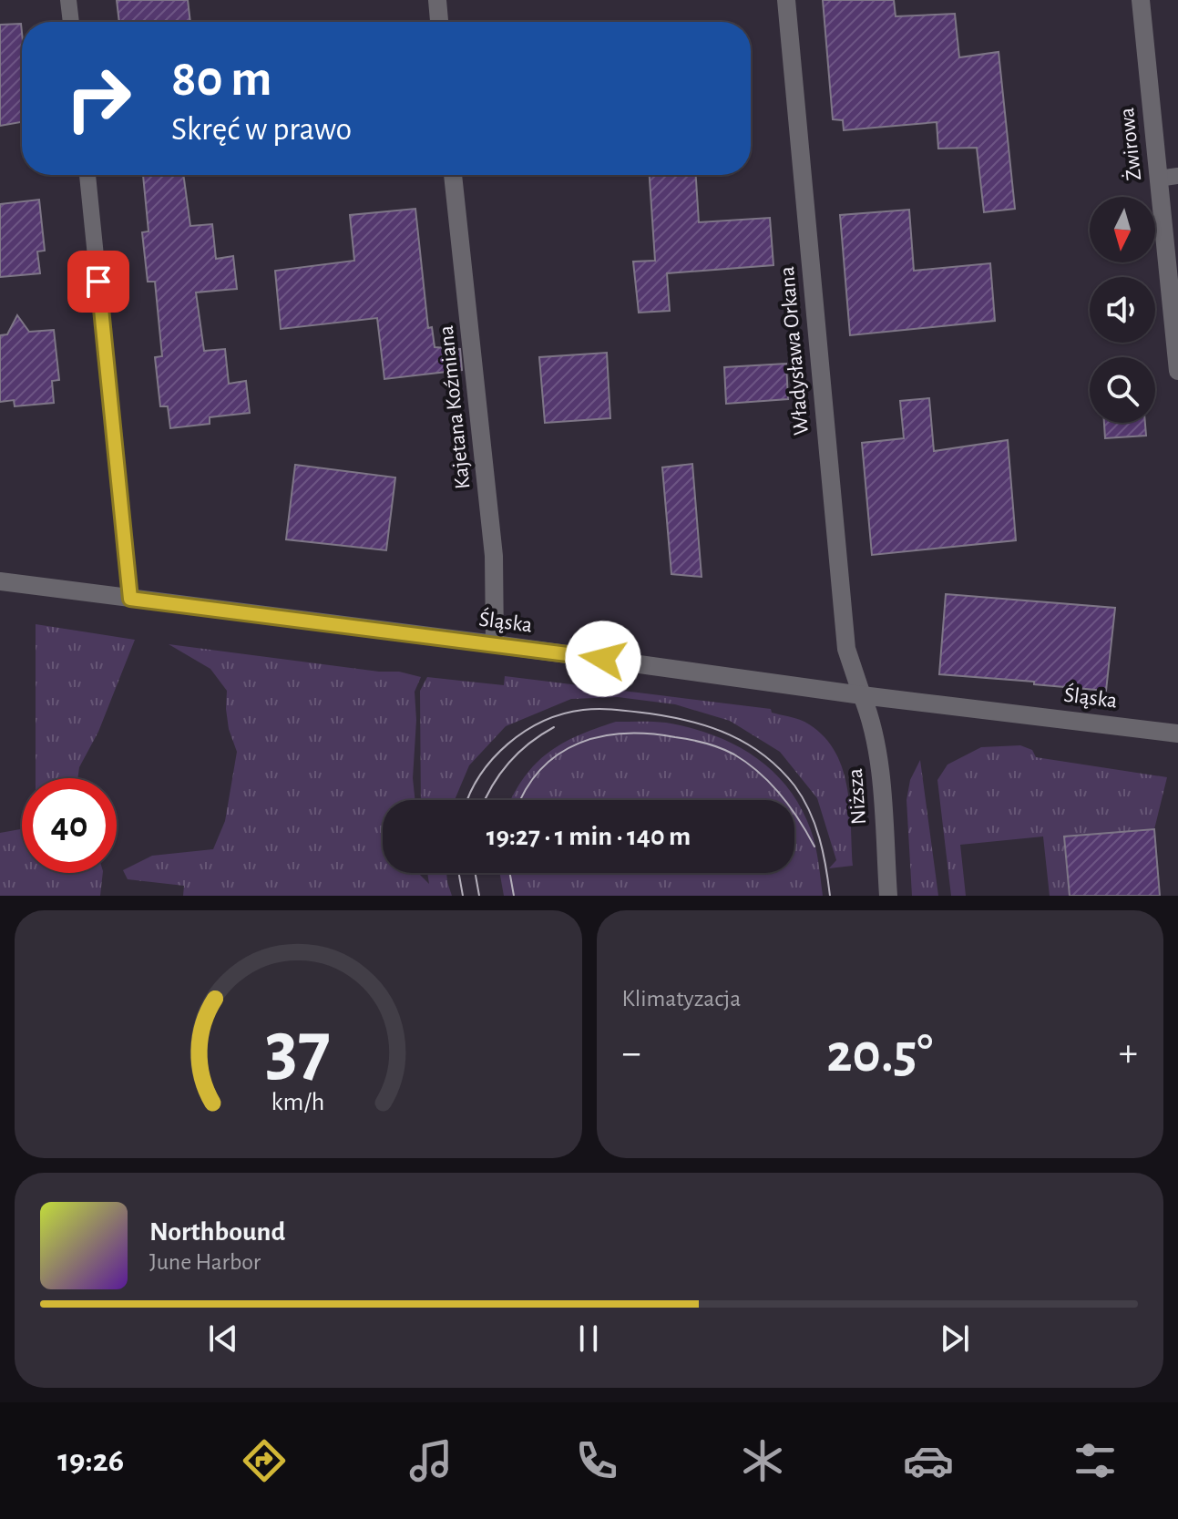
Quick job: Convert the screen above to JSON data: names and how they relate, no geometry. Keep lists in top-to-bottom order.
{
  "streets": {
    "street": [
      "Żwirowa",
      "Władysława Orkana",
      "Kajetana Koźmiana",
      "Śląska",
      "Niższa"
    ]
  },
  "crossings": [
    ["Władysława Orkana", "Śląska"],
    ["Władysława Orkana", "Niższa"],
    ["Kajetana Koźmiana", "Śląska"],
    ["Śląska", "Niższa"]
  ],
  "north": "bottom",
  "page": {
    "turn": ["80 m", "Skręć w prawo"],
    "limit": "40",
    "trip": "19:27 · 1 min · 140 m",
    "tile": "Klimatyzacja",
    "heat": ["−", "20.5°", "+"],
    "song": ["Northbound", "June Harbor"],
    "tabs": "19:26",
    "gauge": ["37", "km/h"]
  }
}
